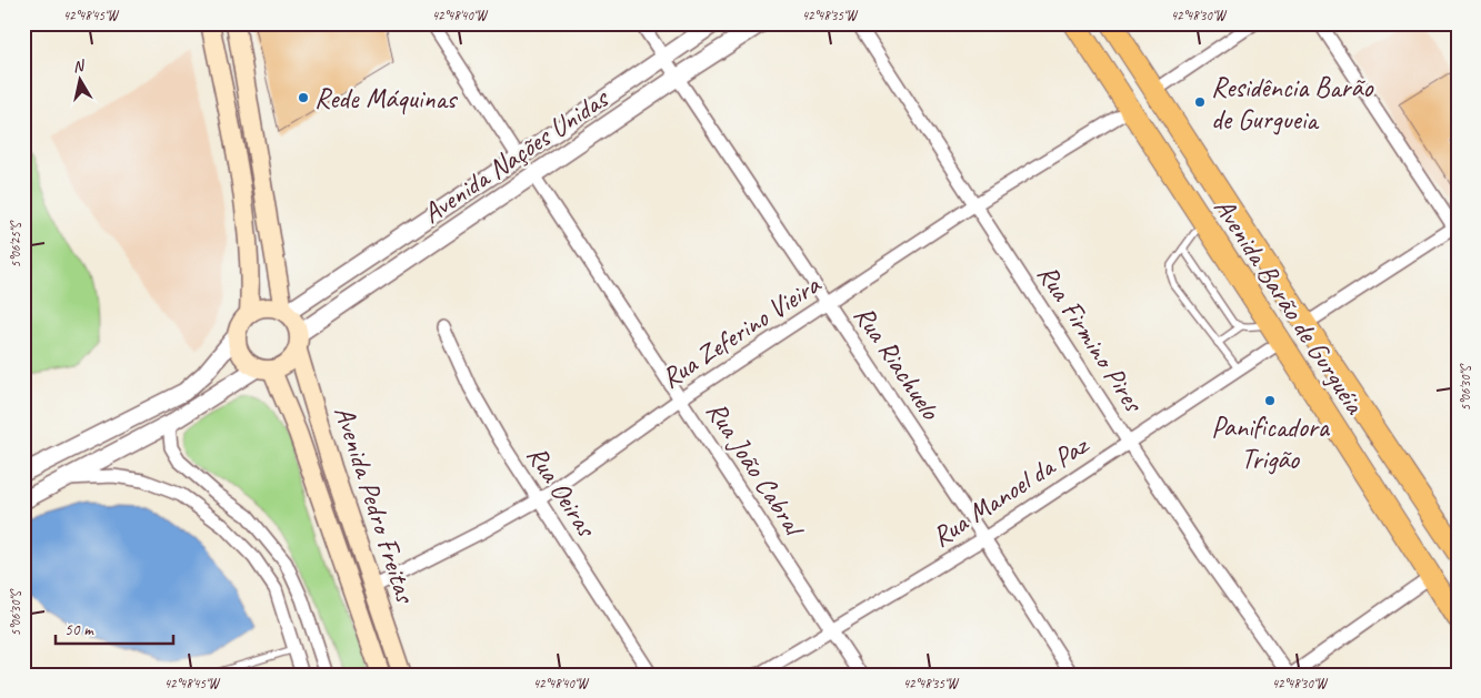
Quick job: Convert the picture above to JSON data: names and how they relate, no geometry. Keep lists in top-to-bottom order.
{
  "streets": {
    "main road": ["Avenida Barão de Gurguéia", "Avenida Pedro Freitas"],
    "street": [
      "Avenida Nações Unidas",
      "Rua Zeferino Vieira",
      "Rua Firmino Pires",
      "Rua Riachuelo",
      "Rua João Cabral",
      "Rua Oeiras",
      "Rua Manoel da Paz"
    ]
  },
  "crossings": [
    ["Avenida Nações Unidas", "Rua Riachuelo"],
    ["Avenida Nações Unidas", "Rua João Cabral"],
    ["Avenida Nações Unidas", "Avenida Pedro Freitas"],
    ["Avenida Barão de Gurguéia", "Rua Zeferino Vieira"],
    ["Avenida Barão de Gurguéia", "Rua Manoel da Paz"],
    ["Rua Zeferino Vieira", "Rua Firmino Pires"],
    ["Rua Zeferino Vieira", "Rua Riachuelo"],
    ["Rua Zeferino Vieira", "Rua João Cabral"],
    ["Rua Zeferino Vieira", "Rua Oeiras"],
    ["Rua Zeferino Vieira", "Avenida Pedro Freitas"],
    ["Rua Firmino Pires", "Rua Manoel da Paz"],
    ["Rua Riachuelo", "Rua Manoel da Paz"],
    ["Rua João Cabral", "Rua Manoel da Paz"]
  ],
  "places": ["Rede Máquinas", "Residência Barão de Gurgueia", "Panificadora Trigão"],
  "scale_bar": "50 m",
  "north": "top",
  "coordinates": [
    "42°48'45\"W",
    "42°48'40\"W",
    "42°48'35\"W",
    "42°48'30\"W",
    "5°06'25\"S",
    "5°06'30\"S"
  ]
}
